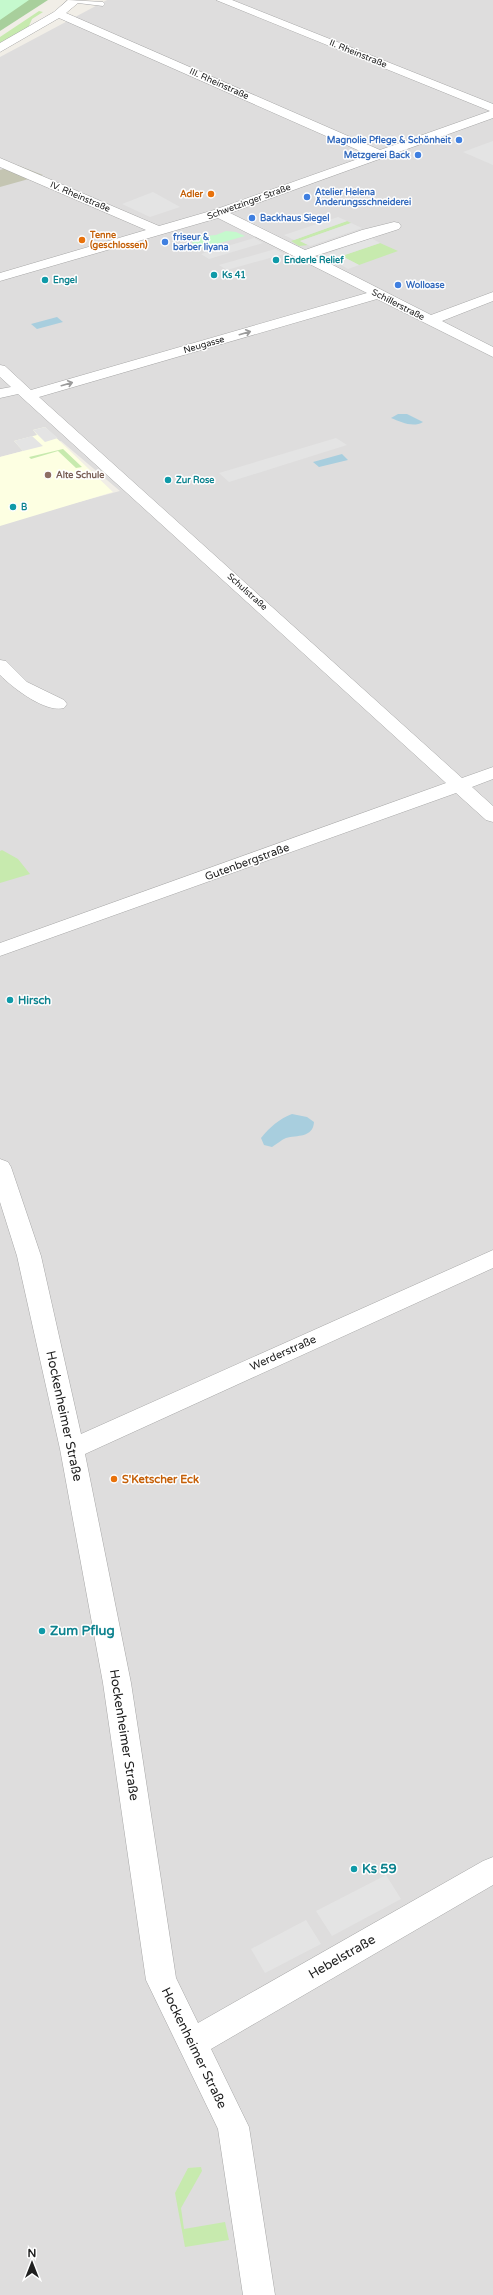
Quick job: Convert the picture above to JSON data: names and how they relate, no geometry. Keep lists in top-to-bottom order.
{
  "streets": {
    "street": [
      "II. Rheinstraße",
      "III. Rheinstraße",
      "IV. Rheinstraße",
      "Schwetzinger Straße",
      "Schillerstraße",
      "Neugasse",
      "Schulstraße",
      "Gutenbergstraße",
      "Werderstraße",
      "Hockenheimer Straße",
      "Hebelstraße"
    ]
  },
  "crossings": [
    ["III. Rheinstraße", "Schwetzinger Straße"],
    ["IV. Rheinstraße", "Schwetzinger Straße"],
    ["Schwetzinger Straße", "Schillerstraße"],
    ["Schillerstraße", "Neugasse"],
    ["Neugasse", "Schulstraße"],
    ["Schulstraße", "Gutenbergstraße"],
    ["Werderstraße", "Hockenheimer Straße"],
    ["Hockenheimer Straße", "Hebelstraße"]
  ],
  "one_way": ["Neugasse"],
  "places": [
    "Magnolie Pflege & Schönheit",
    "Metzgerei Back",
    "Adler",
    "Atelier Helena Änderungsschneiderei",
    "Backhaus Siegel",
    "Tenne (geschlossen)",
    "friseur & barber liyana",
    "Enderle Relief",
    "Ks 41",
    "Engel",
    "Wolloase",
    "Alte Schule",
    "Zur Rose",
    "B",
    "Hirsch",
    "S'Ketscher Eck",
    "Zum Pflug",
    "Ks 59"
  ],
  "north": "top"
}
